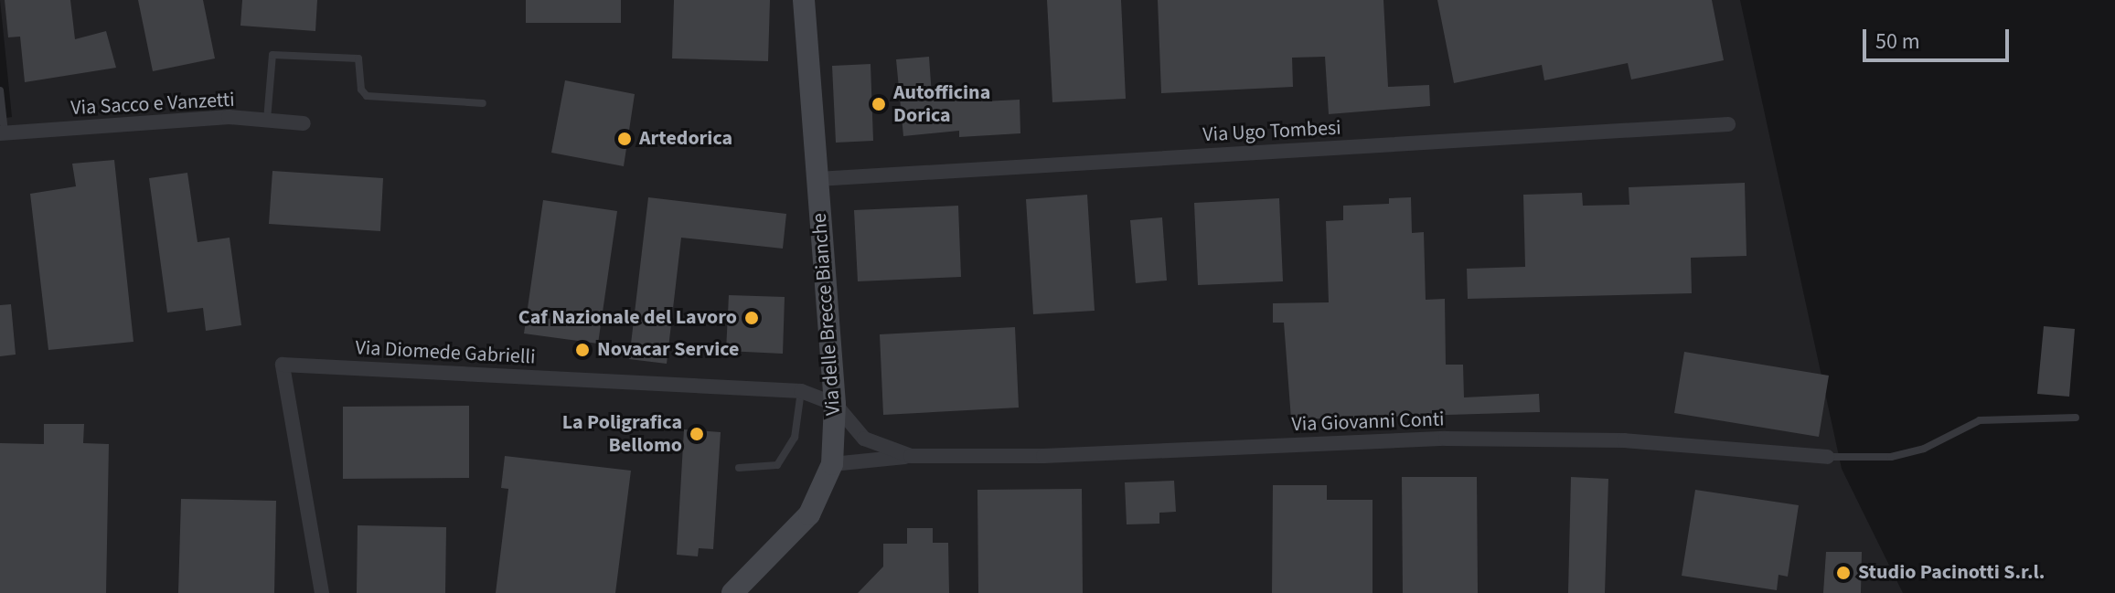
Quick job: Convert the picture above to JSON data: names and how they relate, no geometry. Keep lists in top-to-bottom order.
{
  "streets": {
    "street": [
      "Via Sacco e Vanzetti",
      "Via Ugo Tombesi",
      "Via delle Brecce Bianche",
      "Via Diomede Gabrielli",
      "Via Giovanni Conti"
    ]
  },
  "crossings": [
    ["Via Ugo Tombesi", "Via delle Brecce Bianche"],
    ["Via delle Brecce Bianche", "Via Diomede Gabrielli"],
    ["Via delle Brecce Bianche", "Via Giovanni Conti"],
    ["Via Diomede Gabrielli", "Via Giovanni Conti"]
  ],
  "places": [
    "Autofficina Dorica",
    "Artedorica",
    "Caf Nazionale del Lavoro",
    "Novacar Service",
    "La Poligrafica Bellomo",
    "Studio Pacinotti S.r.l."
  ],
  "scale_bar": "50 m"
}
